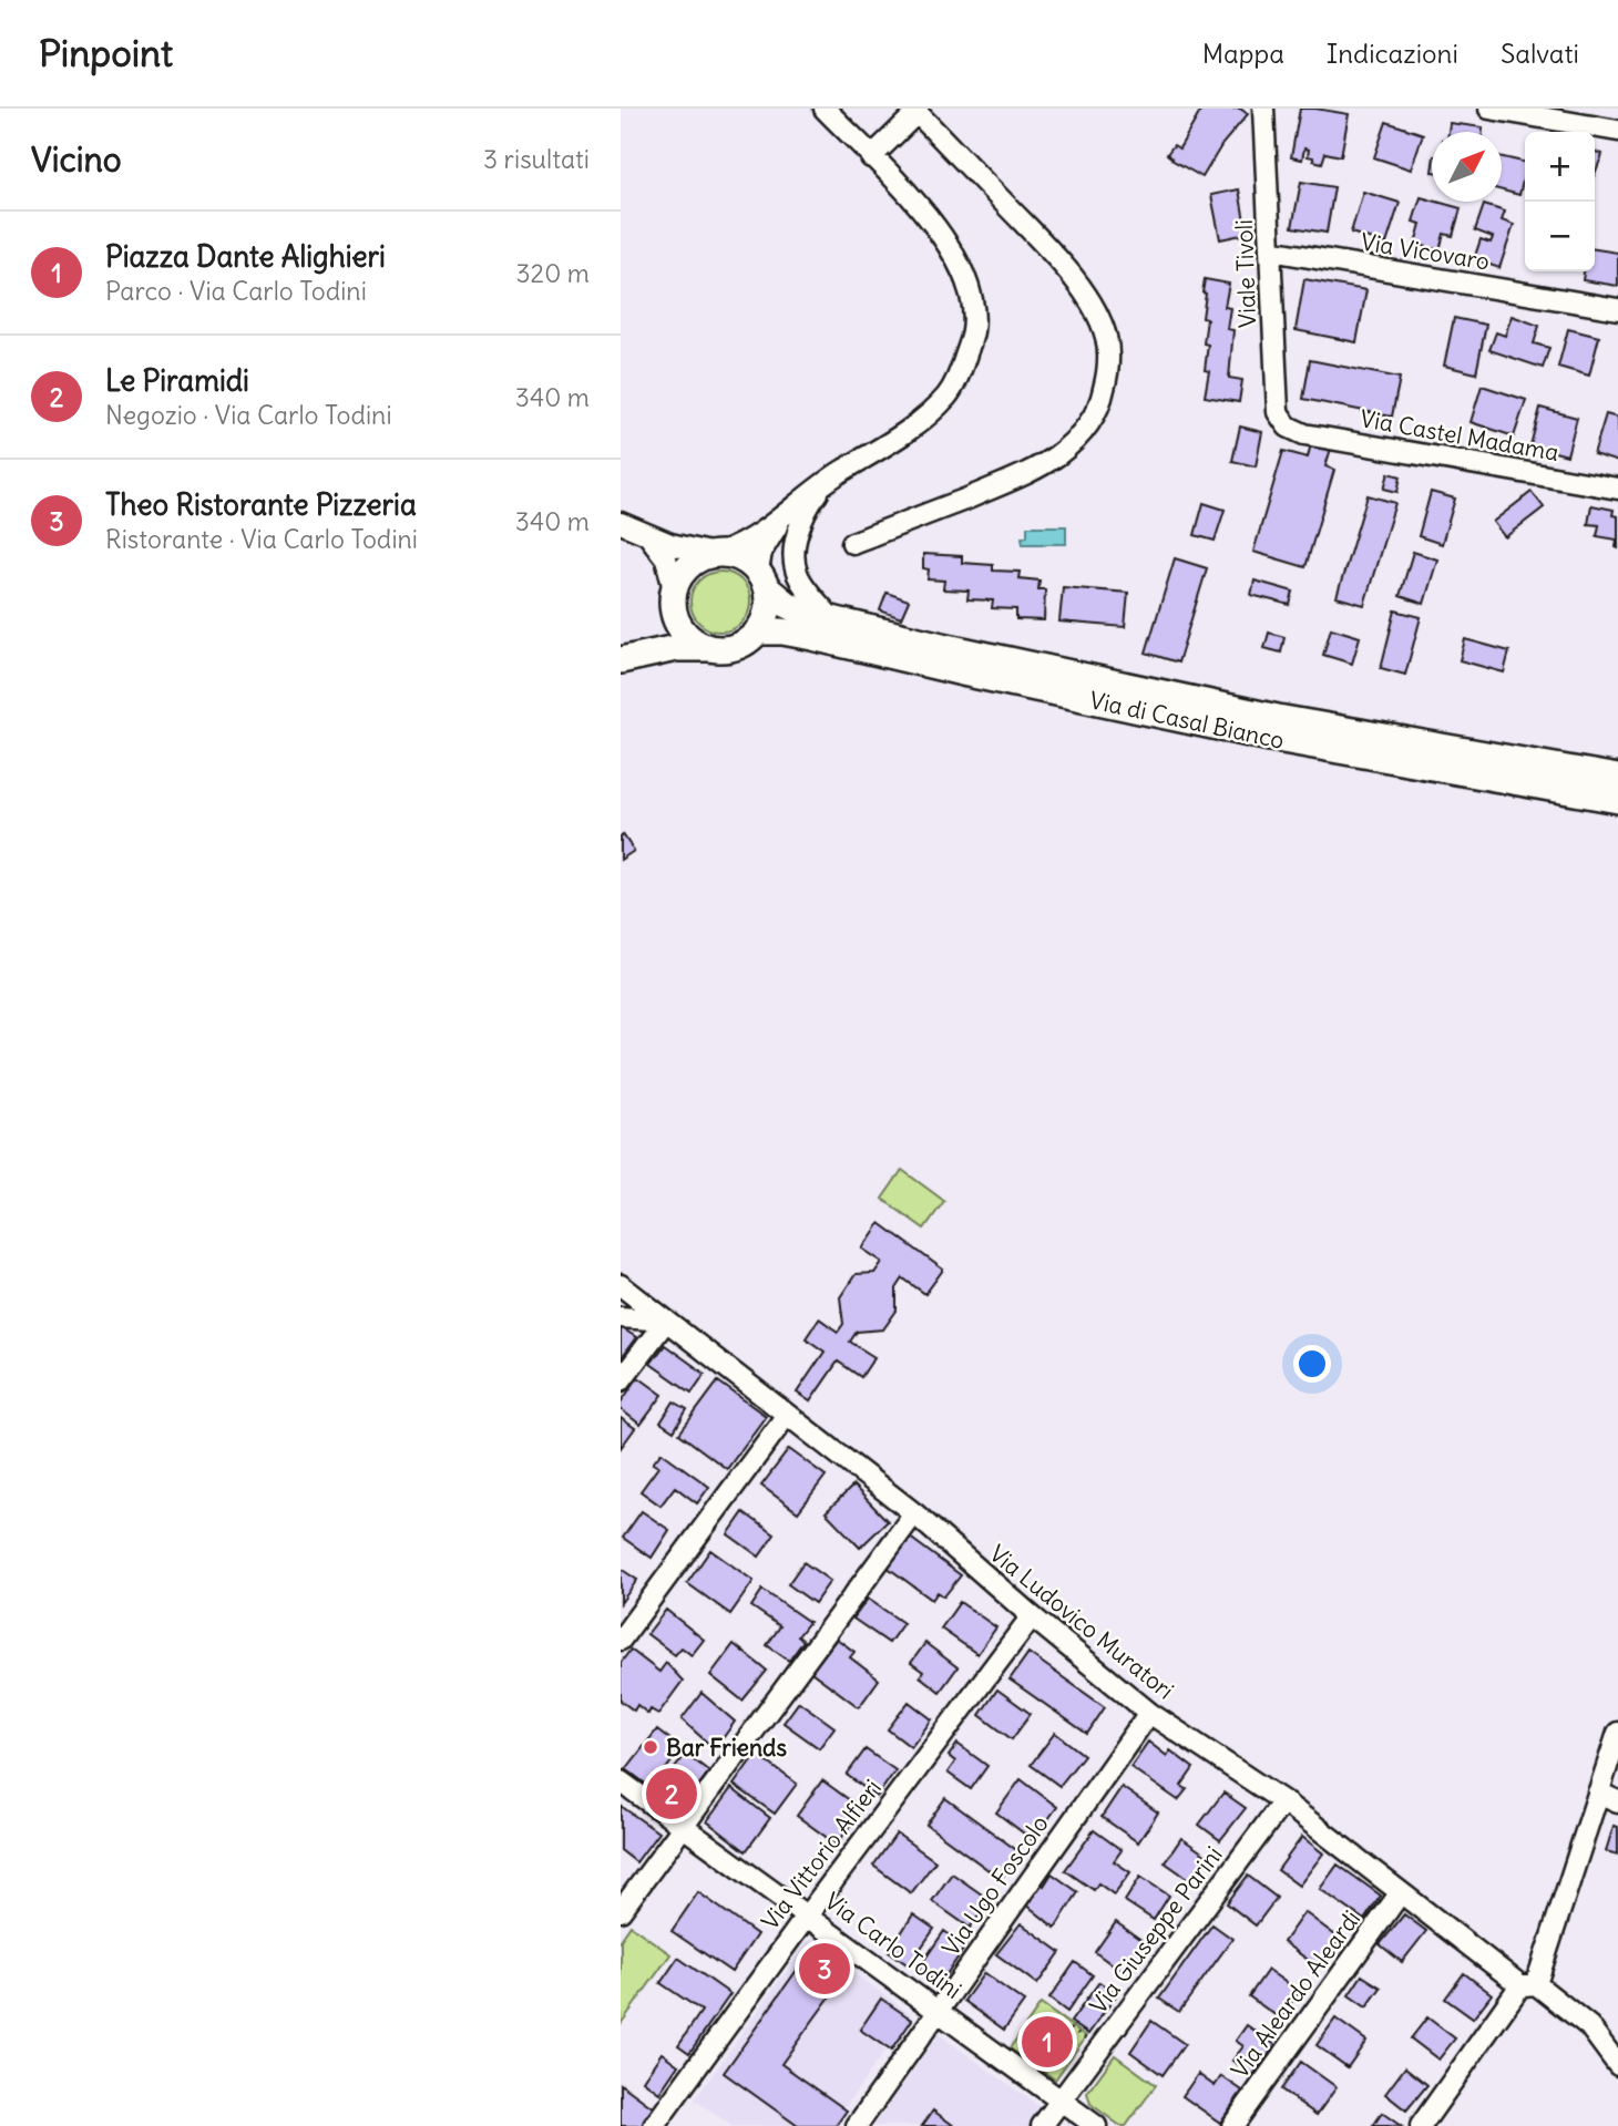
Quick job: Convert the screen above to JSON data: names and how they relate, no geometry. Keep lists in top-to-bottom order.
{
  "streets": {
    "main road": ["Via di Casal Bianco"],
    "street": [
      "Via Vicovaro",
      "Viale Tivoli",
      "Via Castel Madama",
      "Via Ludovico Muratori",
      "Via Vittorio Alfieri",
      "Via Ugo Foscolo",
      "Via Giuseppe Parini",
      "Via Carlo Todini",
      "Via Aleardo Aleardi"
    ]
  },
  "crossings": [
    ["Via Vicovaro", "Viale Tivoli"],
    ["Viale Tivoli", "Via Castel Madama"],
    ["Via Ludovico Muratori", "Via Vittorio Alfieri"],
    ["Via Ludovico Muratori", "Via Ugo Foscolo"],
    ["Via Ludovico Muratori", "Via Giuseppe Parini"],
    ["Via Ludovico Muratori", "Via Aleardo Aleardi"],
    ["Via Vittorio Alfieri", "Via Carlo Todini"],
    ["Via Ugo Foscolo", "Via Carlo Todini"],
    ["Via Giuseppe Parini", "Via Carlo Todini"]
  ],
  "places": ["Bar Friends"],
  "north": "top right",
  "page": {
    "header": "Pinpoint",
    "nav": ["Mappa", "Indicazioni", "Salvati"],
    "heading": ["Vicino", "3 risultati"],
    "map_buttons": ["+", "−"],
    "list": [
      {
        "mark": "1",
        "name": "Piazza Dante Alighieri",
        "note": "Parco · Via Carlo Todini",
        "value": "320 m"
      },
      {
        "mark": "2",
        "name": "Le Piramidi",
        "note": "Negozio · Via Carlo Todini",
        "value": "340 m"
      },
      {
        "mark": "3",
        "name": "Theo Ristorante Pizzeria",
        "note": "Ristorante · Via Carlo Todini",
        "value": "340 m"
      }
    ],
    "pins": ["2", "3", "1"]
  }
}
